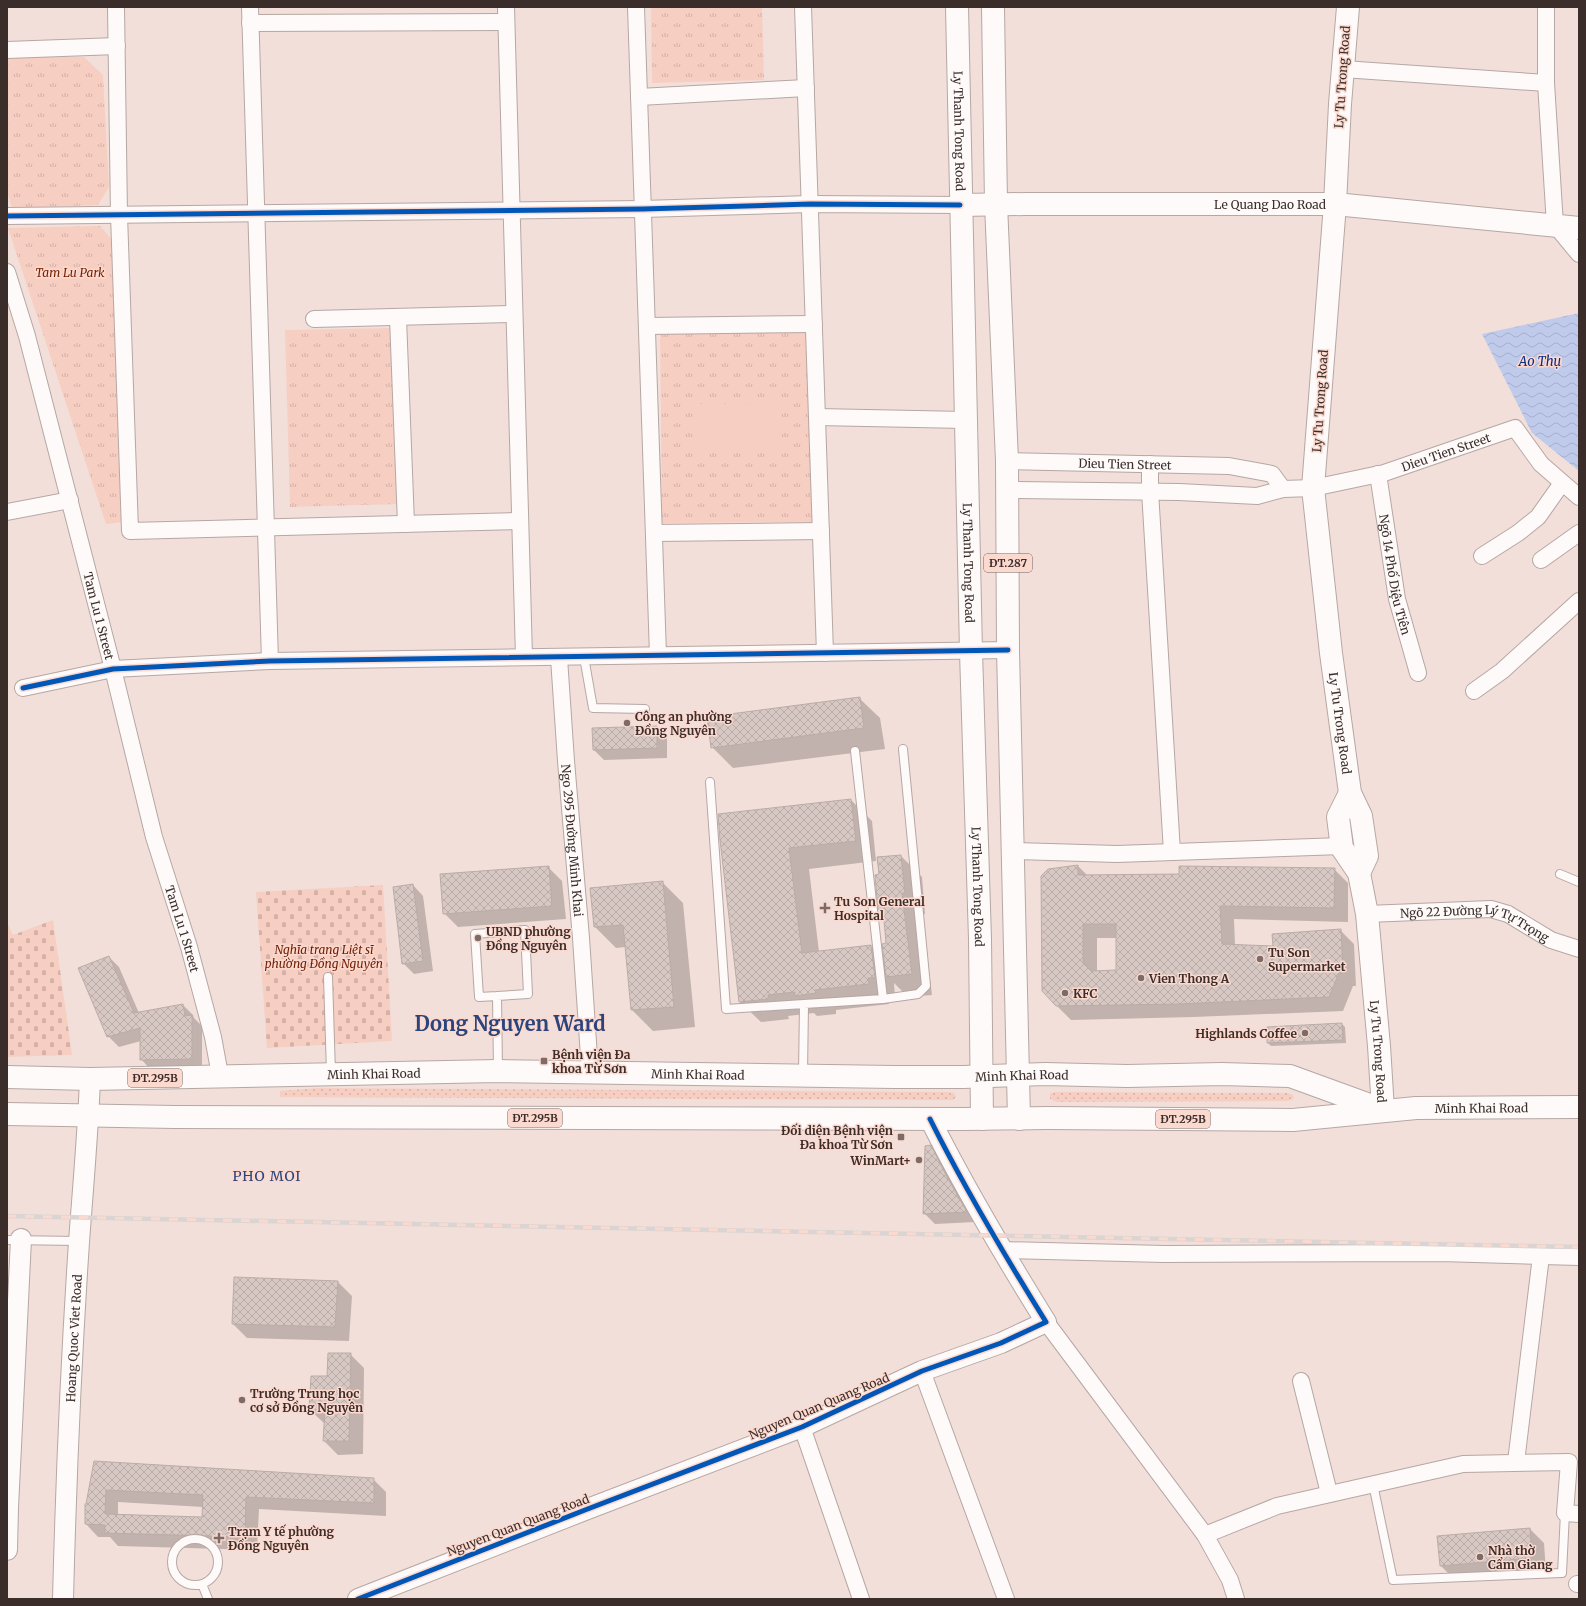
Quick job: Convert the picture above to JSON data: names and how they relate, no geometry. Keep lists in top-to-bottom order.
{
  "streets": {
    "main road": [
      "Ly Tu Trong Road",
      "Ly Thanh Tong Road",
      "Le Quang Dao Road",
      "ĐT.287",
      "Minh Khai Road",
      "ĐT.295B"
    ],
    "street": [
      "Dieu Tien Street",
      "Ngõ 14 Phố Diệu Tiên",
      "Tam Lu 1 Street",
      "Ngo 295 Đường Minh Khai",
      "Ngõ 22 Đường Lý Tự Trọng",
      "Hoang Quoc Viet Road",
      "Nguyen Quan Quang Road"
    ]
  },
  "crossings": [
    ["Ly Tu Trong Road", "Le Quang Dao Road"],
    ["Ly Tu Trong Road", "Dieu Tien Street"],
    ["Ly Tu Trong Road", "Ngõ 22 Đường Lý Tự Trọng"],
    ["Ly Tu Trong Road", "Minh Khai Road"],
    ["Ly Thanh Tong Road", "Le Quang Dao Road"],
    ["Ly Thanh Tong Road", "Minh Khai Road"],
    ["Le Quang Dao Road", "ĐT.287"],
    ["Dieu Tien Street", "ĐT.287"],
    ["Dieu Tien Street", "Ngõ 14 Phố Diệu Tiên"],
    ["ĐT.287", "Minh Khai Road"],
    ["Tam Lu 1 Street", "Minh Khai Road"],
    ["Ngo 295 Đường Minh Khai", "Minh Khai Road"],
    ["Minh Khai Road", "Hoang Quoc Viet Road"]
  ],
  "districts": ["Dong Nguyen Ward", "PHO MOI"],
  "water": ["Ao Thụ"],
  "parks": ["Tam Lu Park", "Nghĩa trang Liệt sĩ phường Đồng Nguyên"],
  "places": {
    "other": [
      "Công an phường Đồng Nguyên",
      "UBND phường Đồng Nguyên",
      "Tu Son Supermarket",
      "Vien Thong A",
      "KFC",
      "Highlands Coffee",
      "WinMart+",
      "Trường Trung học cơ sở Đồng Nguyên",
      "Nhà thờ Cẩm Giang"
    ],
    "health": ["Tu Son General Hospital", "Trạm Y tế phường Đồng Nguyên"],
    "transit": ["Bệnh viện Đa khoa Từ Sơn", "Đối diện Bệnh viện Đa khoa Từ Sơn"]
  }
}
